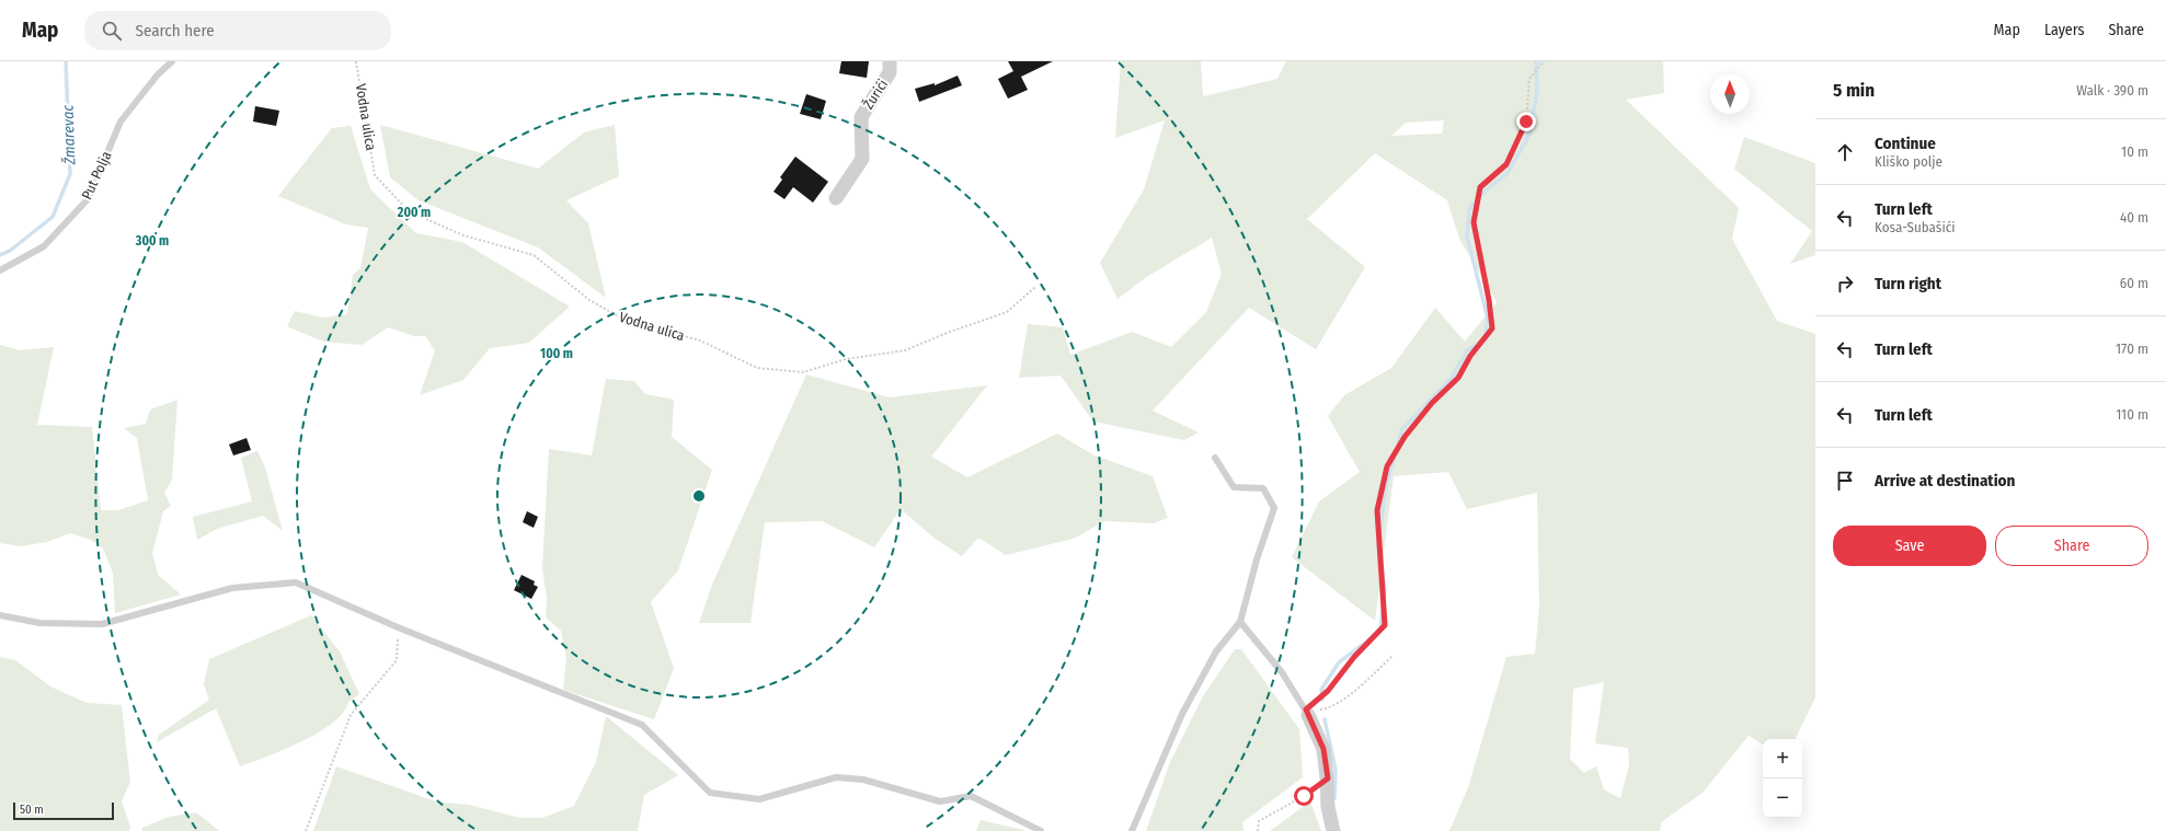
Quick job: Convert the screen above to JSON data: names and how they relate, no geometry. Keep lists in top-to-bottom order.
{
  "streets": {
    "street": ["Žurići"],
    "lane": ["Put Polja"],
    "path": ["Vodna ulica"]
  },
  "water": ["Žmarevac"],
  "scale_bar": "50 m",
  "north": "top",
  "page": {
    "header": "Map",
    "search": "Search here",
    "nav": ["Map", "Layers", "Share"],
    "heading": ["5 min", "Walk · 390 m"],
    "list": [
      ["Continue", "Kliško polje", "10 m"],
      ["Turn left", "Kosa-Subašići", "40 m"],
      ["Turn right", "60 m"],
      ["Turn left", "170 m"],
      ["Turn left", "110 m"],
      "Arrive at destination"
    ],
    "buttons": ["Save", "Share"],
    "map_buttons": ["+", "−"],
    "scale": "50 m"
  },
  "rings": ["200 m", "300 m", "100 m"]
}
